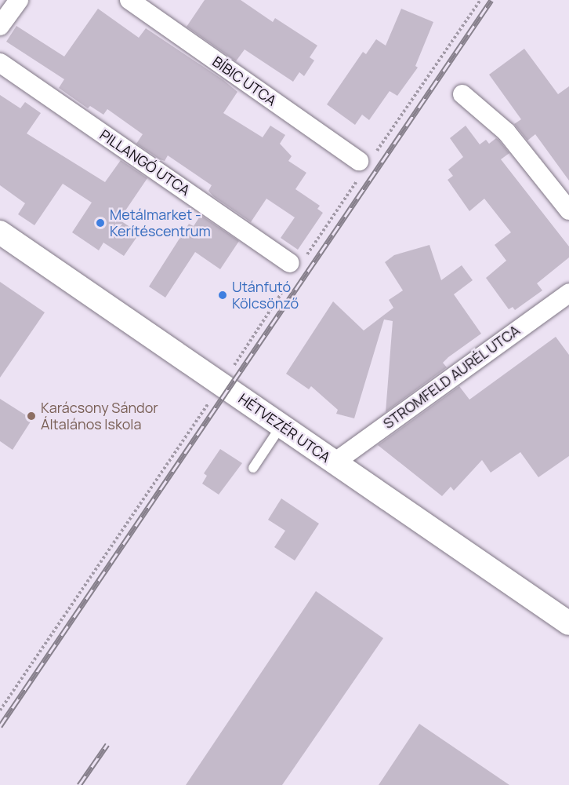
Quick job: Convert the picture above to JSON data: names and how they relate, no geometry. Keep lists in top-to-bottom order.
{
  "streets": {
    "street": [
      "BÍBIC UTCA",
      "PILLANGÓ UTCA",
      "STROMFELD AURÉL UTCA",
      "HÉTVEZÉR UTCA"
    ]
  },
  "crossings": [
    ["STROMFELD AURÉL UTCA", "HÉTVEZÉR UTCA"]
  ],
  "places": ["Metálmarket - Kerítéscentrum", "Utánfutó Kölcsönző", "Karácsony Sándor Általános Iskola"]
}
